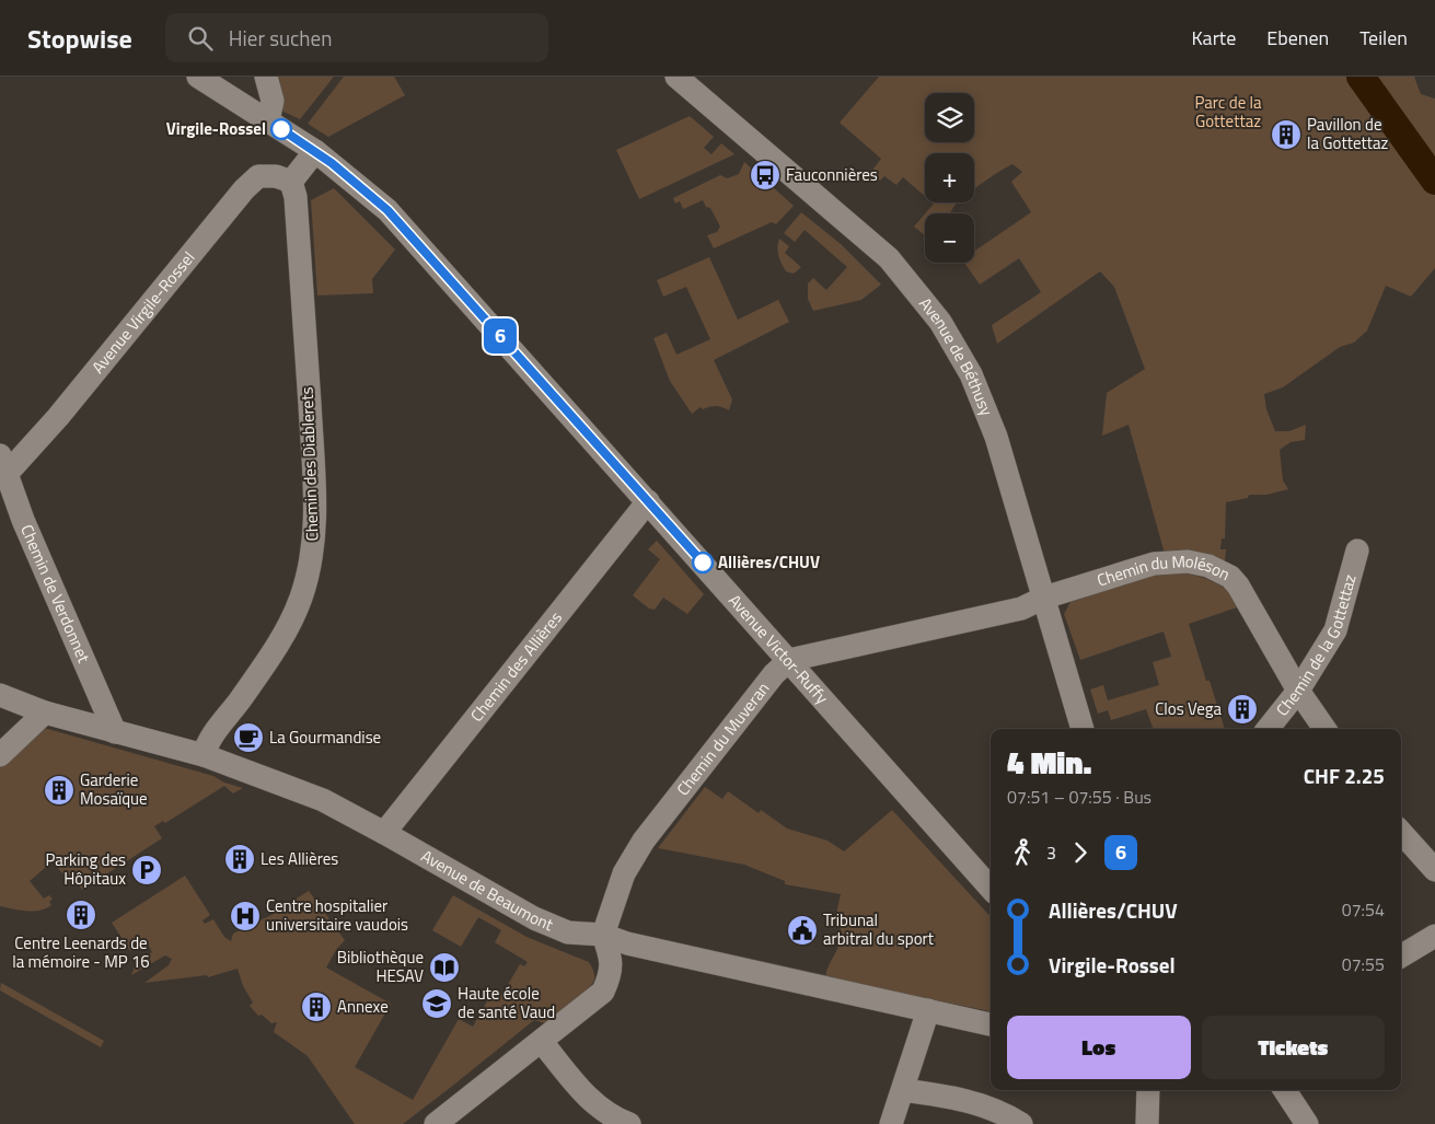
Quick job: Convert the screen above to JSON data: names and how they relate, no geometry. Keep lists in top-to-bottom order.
{
  "streets": {
    "street": [
      "Avenue Virgile-Rossel",
      "Avenue de Béthusy",
      "Chemin des Diablerets",
      "Chemin du Moléson",
      "Chemin de Verdonnet",
      "Chemin de la Gottettaz",
      "Avenue Victor-Ruffy",
      "Chemin des Allières",
      "Chemin du Muveran",
      "Avenue de Beaumont"
    ]
  },
  "crossings": [
    ["Avenue Virgile-Rossel", "Chemin des Diablerets"],
    ["Avenue Virgile-Rossel", "Chemin de Verdonnet"],
    ["Avenue de Béthusy", "Chemin du Moléson"],
    ["Chemin des Diablerets", "Avenue de Beaumont"],
    ["Chemin du Moléson", "Chemin de la Gottettaz"],
    ["Chemin de Verdonnet", "Avenue de Beaumont"],
    ["Avenue Victor-Ruffy", "Chemin des Allières"],
    ["Avenue Victor-Ruffy", "Chemin du Muveran"],
    ["Chemin des Allières", "Avenue de Beaumont"],
    ["Chemin du Muveran", "Avenue de Beaumont"]
  ],
  "parks": ["Parc de la Gottettaz"],
  "places": {
    "other": ["Virgile-Rossel", "Allières/CHUV"],
    "building": [
      "Pavillon de la Gottettaz",
      "Clos Vega",
      "Garderie Mosaïque",
      "Les Allières",
      "Centre Leenards de la mémoire - MP 16",
      "Annexe"
    ],
    "bus stop": ["Fauconnières"],
    "cafe": ["La Gourmandise"],
    "parking": ["Parking des Hôpitaux"],
    "hospital": ["Centre hospitalier universitaire vaudois"],
    "public building": ["Tribunal arbitral du sport"],
    "library": ["Bibliothèque HESAV"],
    "school or university": ["Haute école de santé Vaud"]
  },
  "lines": ["bus line 6"],
  "page": {
    "header": "Stopwise",
    "search": "Hier suchen",
    "nav": ["Karte", "Ebenen", "Teilen"],
    "on_map": "6",
    "map_buttons": ["+", "−"],
    "heading": ["4 Min.", "07:51 – 07:55 · Bus", "CHF 2.25"],
    "legs": ["3", "6"],
    "list": [
      {
        "name": "Allières/CHUV",
        "value": "07:54"
      },
      {
        "name": "Virgile-Rossel",
        "value": "07:55"
      }
    ],
    "buttons": ["Los", "Tickets"]
  }
}
